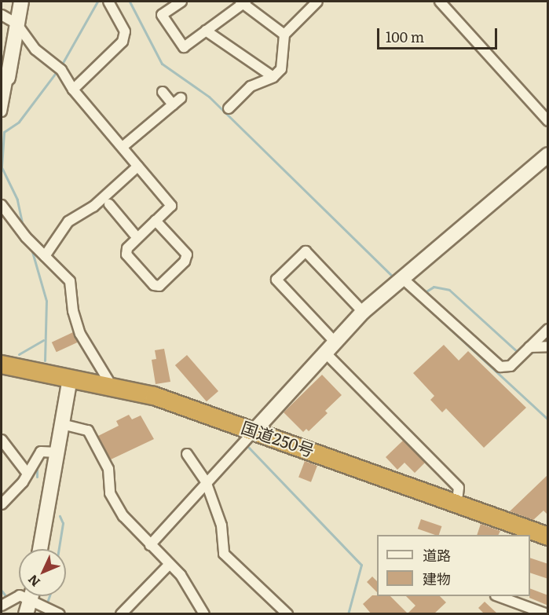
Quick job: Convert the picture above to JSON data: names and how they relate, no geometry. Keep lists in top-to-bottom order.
{
  "streets": {
    "highway": ["国道250号"]
  },
  "legend": ["道路", "建物"],
  "scale_bar": "100 m",
  "north": "bottom left"
}
